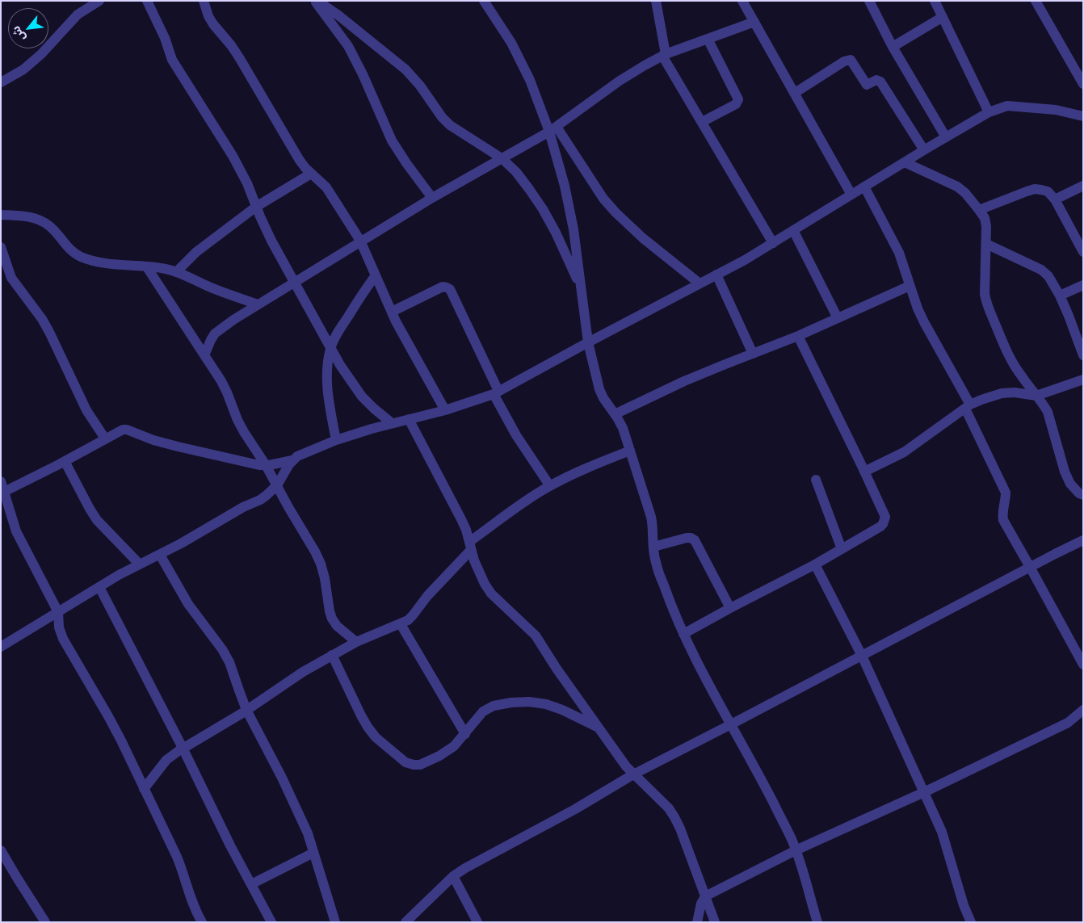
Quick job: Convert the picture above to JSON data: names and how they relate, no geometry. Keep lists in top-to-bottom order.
{
  "north": "bottom left"
}
